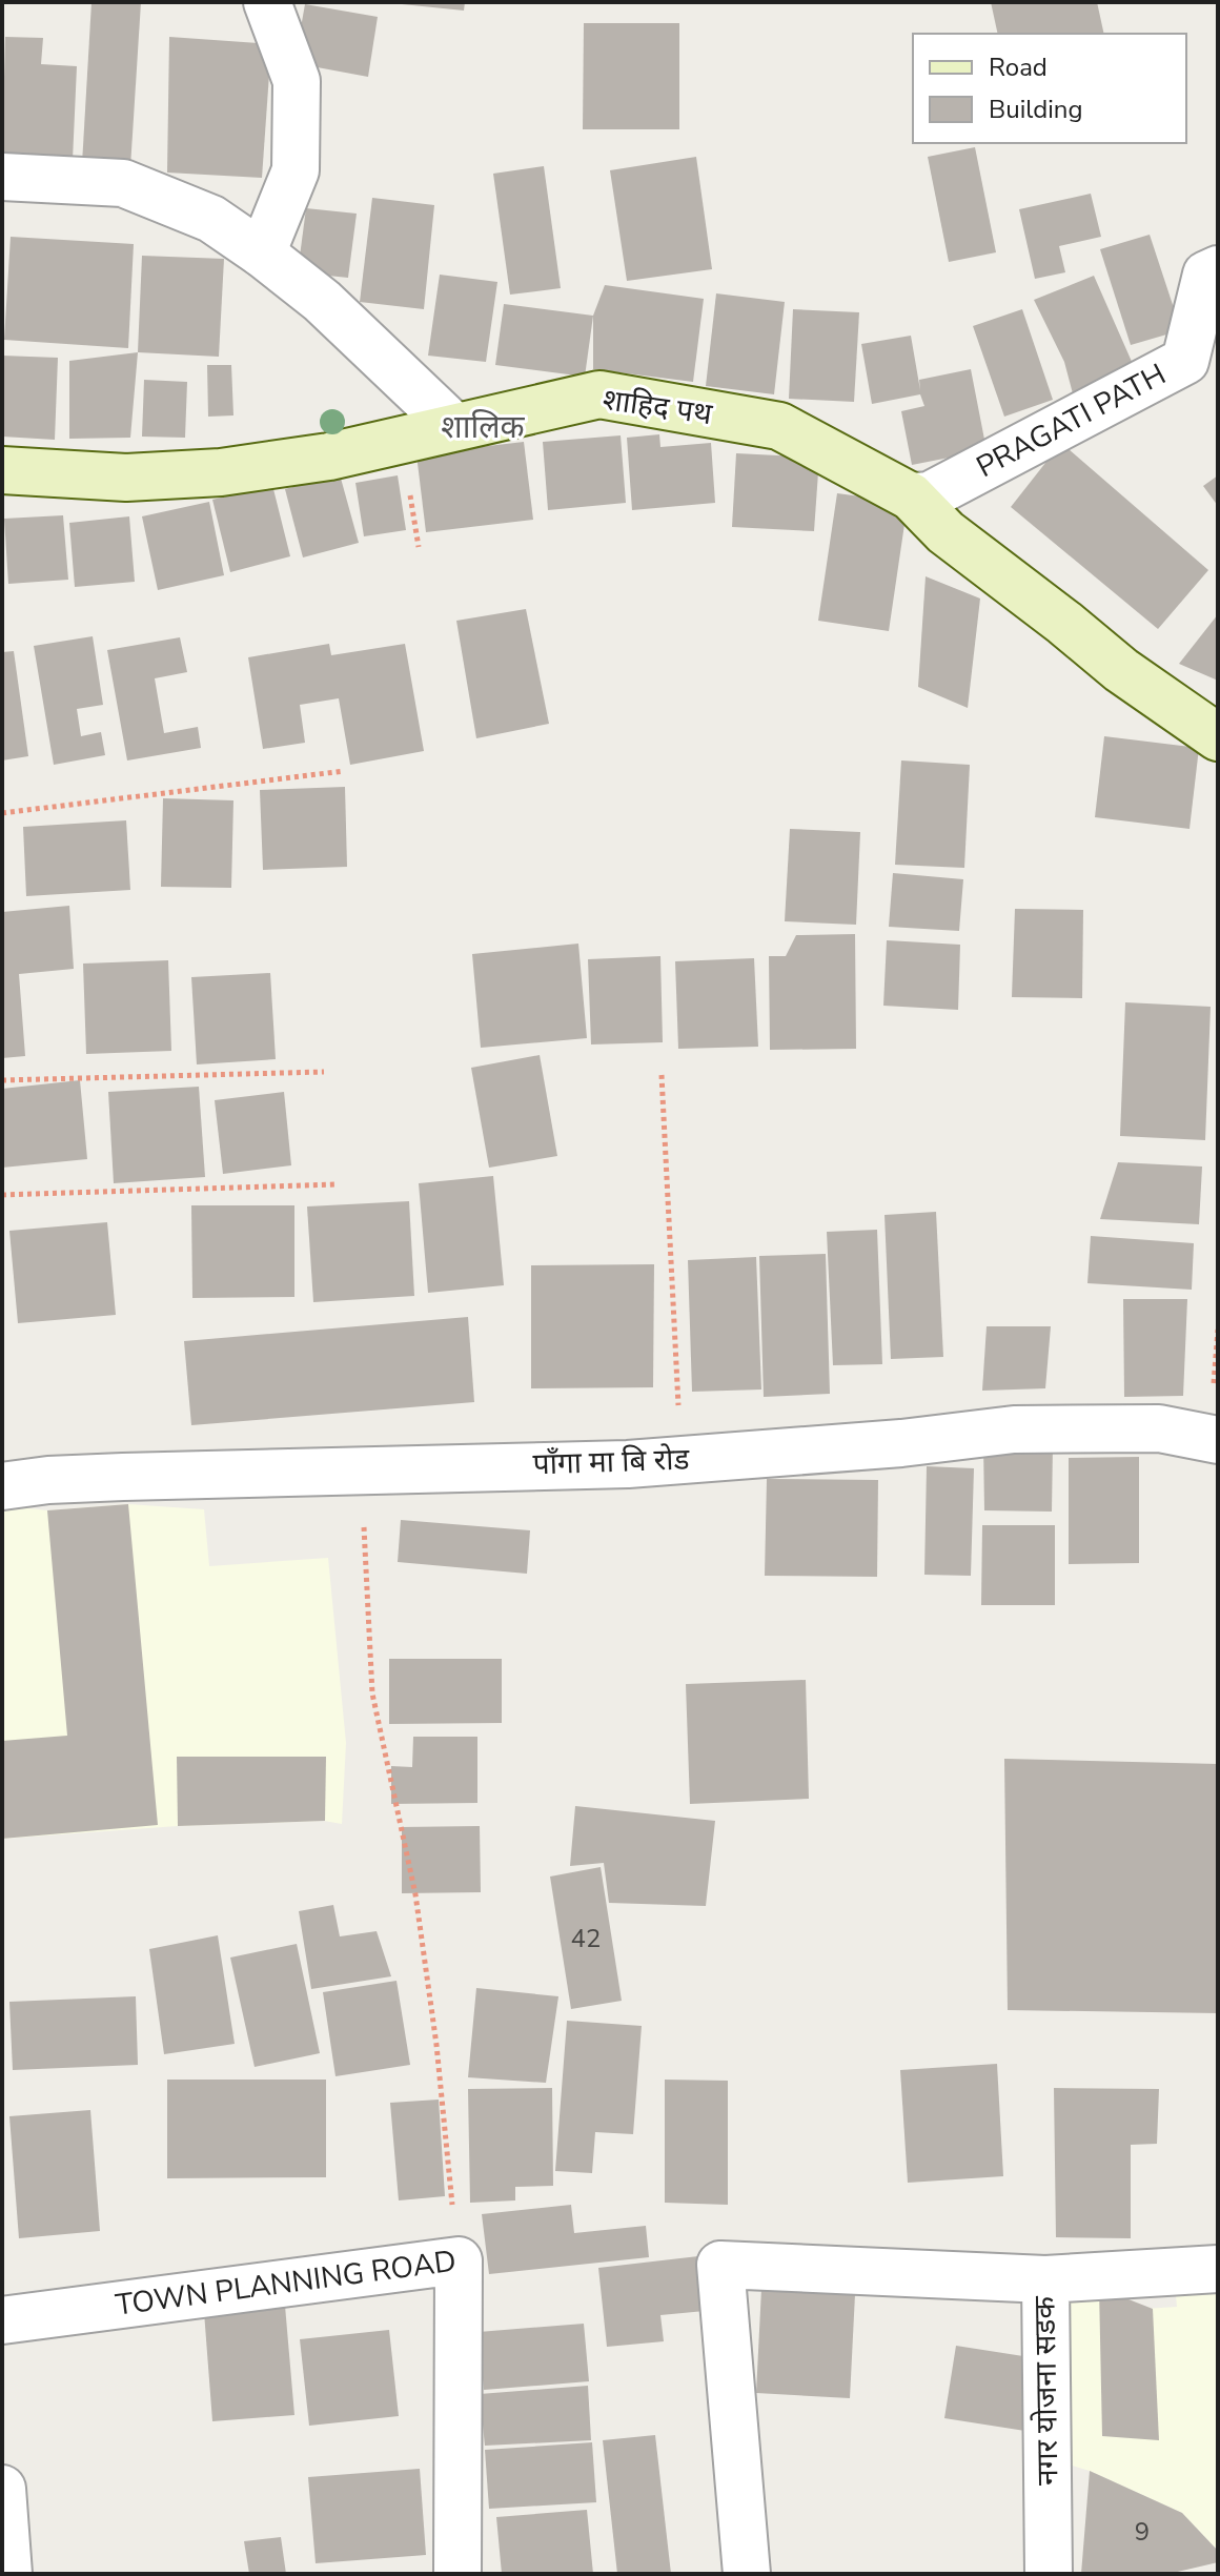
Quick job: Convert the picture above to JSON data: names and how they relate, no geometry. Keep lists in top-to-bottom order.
{
  "streets": {
    "street": [
      "शाहिद पथ",
      "PRAGATI PATH",
      "पाँगा मा बि रोड",
      "TOWN PLANNING ROAD",
      "नगर योजना सडक"
    ]
  },
  "crossings": [
    ["शाहिद पथ", "PRAGATI PATH"]
  ],
  "districts": ["शालिक"],
  "house_numbers": ["42", "9"],
  "legend": ["Road", "Building"]
}
